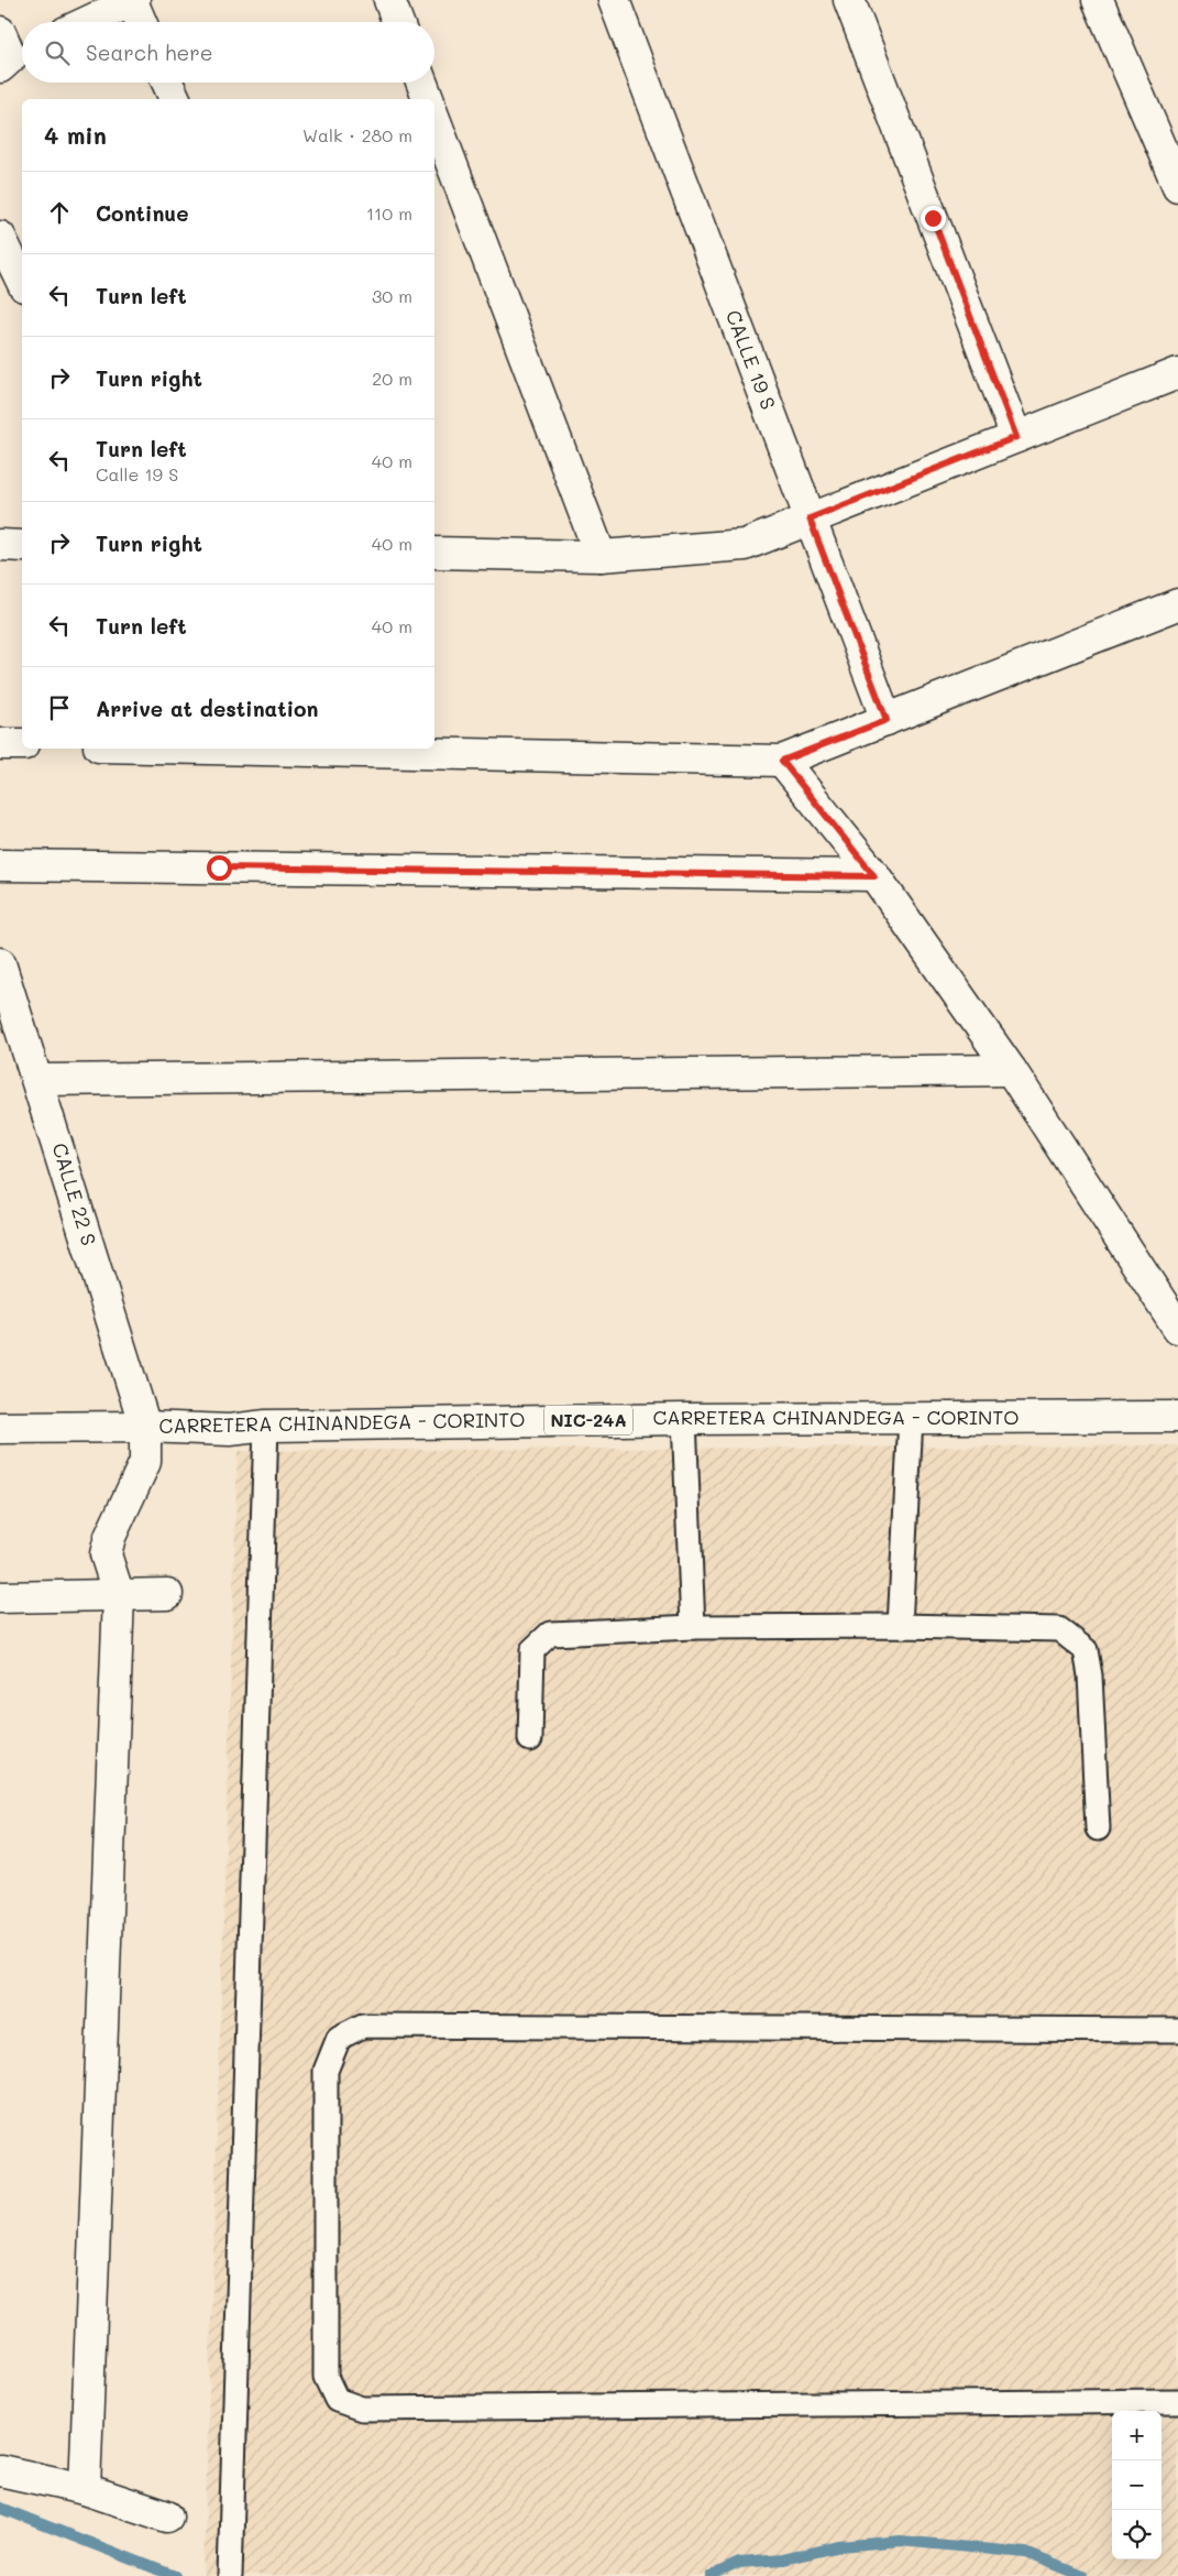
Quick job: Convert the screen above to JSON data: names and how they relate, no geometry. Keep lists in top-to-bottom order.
{
  "streets": {
    "main road": [
      "CALLE 19 S",
      "CALLE 22 S",
      "CARRETERA CHINANDEGA - CORINTO",
      "NIC-24A"
    ]
  },
  "crossings": [
    ["CALLE 22 S", "CARRETERA CHINANDEGA - CORINTO"]
  ],
  "page": {
    "search": "Search here",
    "heading": ["4 min", "Walk · 280 m"],
    "list": [
      ["Continue", "110 m"],
      ["Turn left", "30 m"],
      ["Turn right", "20 m"],
      ["Turn left", "Calle 19 S", "40 m"],
      ["Turn right", "40 m"],
      ["Turn left", "40 m"],
      "Arrive at destination"
    ],
    "map_buttons": ["+", "−"]
  }
}
